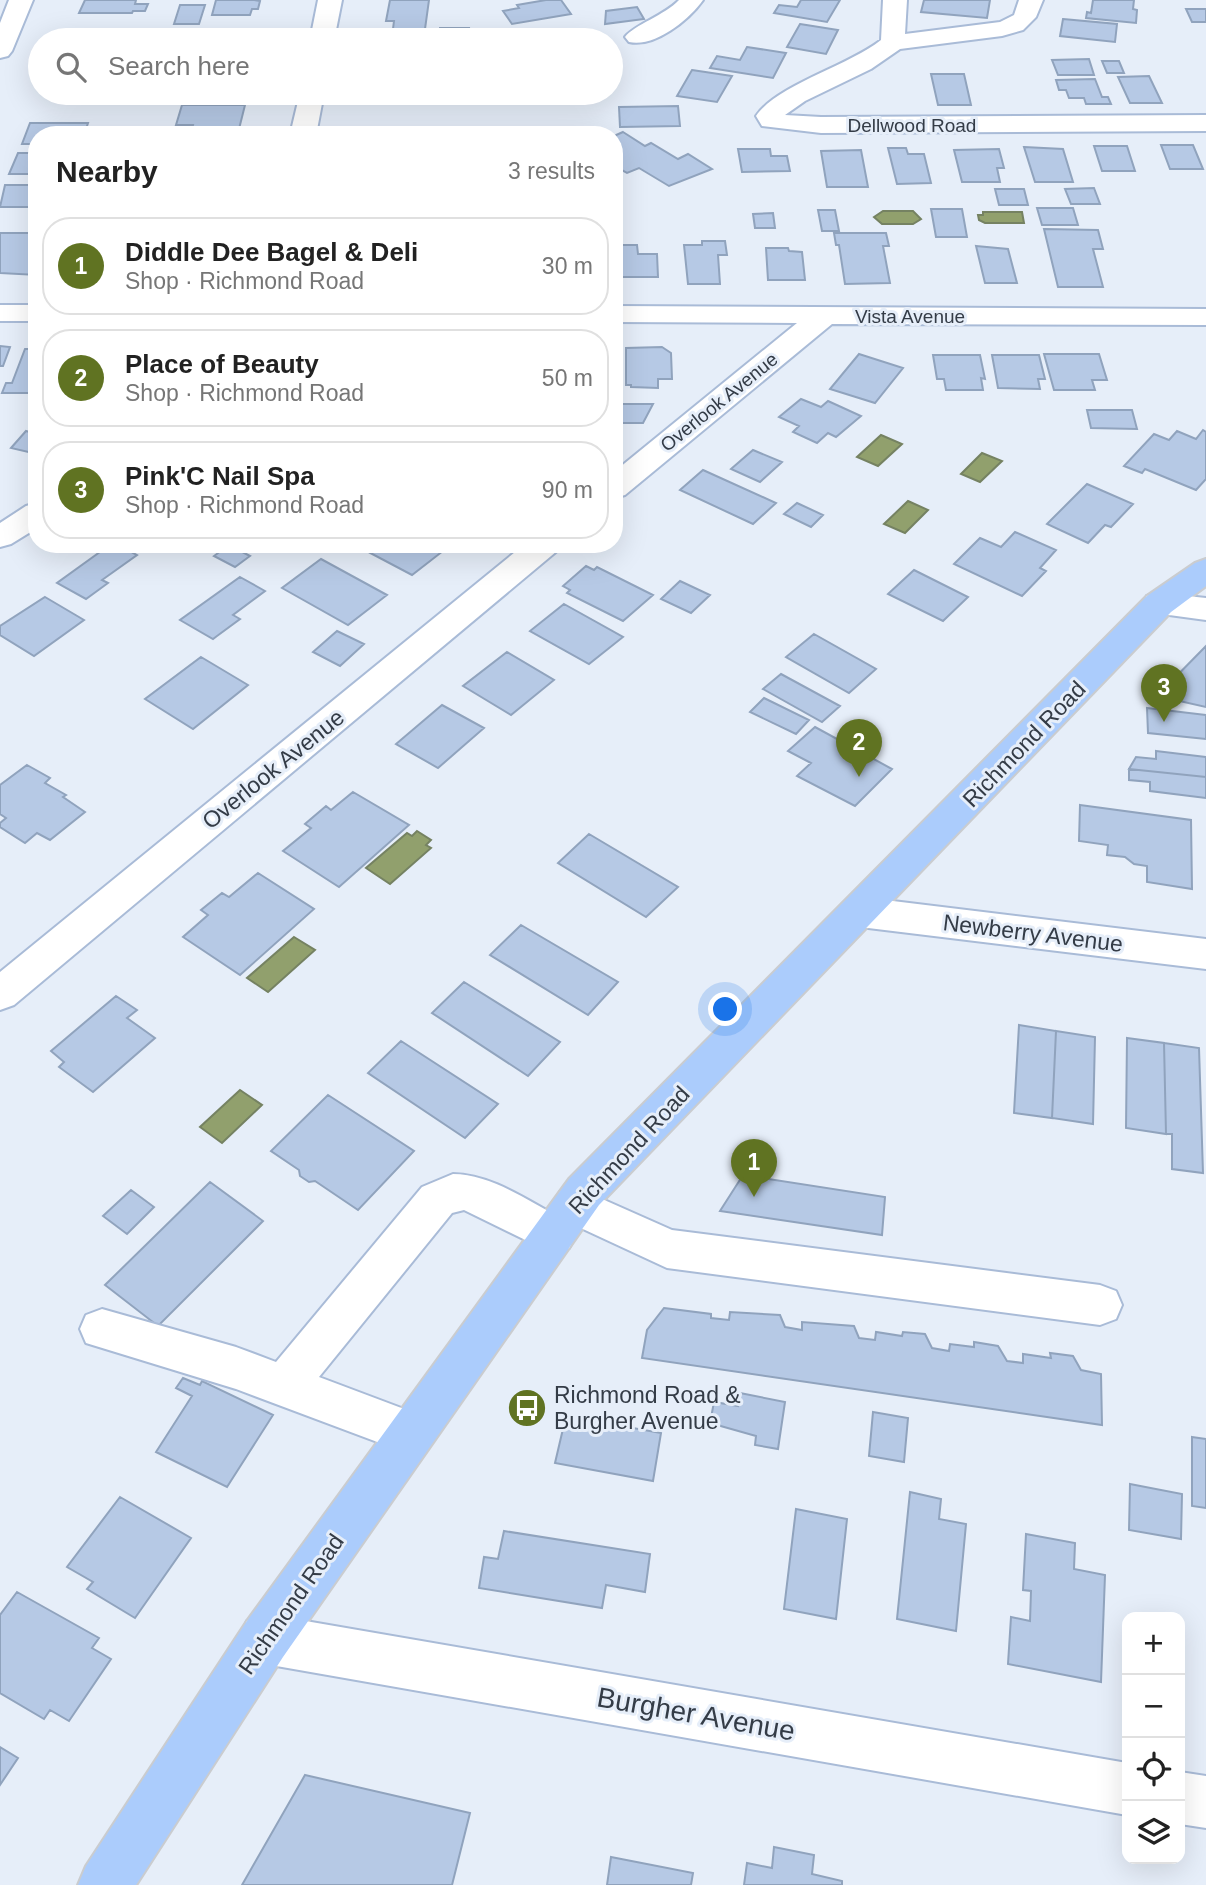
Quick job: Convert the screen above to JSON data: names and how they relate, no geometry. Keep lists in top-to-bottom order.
{
  "streets": {
    "main road": ["Richmond Road"],
    "street": [
      "Dellwood Road",
      "Vista Avenue",
      "Overlook Avenue",
      "Newberry Avenue",
      "Burgher Avenue"
    ]
  },
  "crossings": [
    ["Vista Avenue", "Overlook Avenue"],
    ["Richmond Road", "Newberry Avenue"],
    ["Richmond Road", "Burgher Avenue"]
  ],
  "places": {
    "bus stop": ["Richmond Road & Burgher Avenue"]
  },
  "page": {
    "search": "Search here",
    "heading": ["Nearby", "3 results"],
    "list": [
      {
        "mark": "1",
        "name": "Diddle Dee Bagel & Deli",
        "note": "Shop · Richmond Road",
        "value": "30 m"
      },
      {
        "mark": "2",
        "name": "Place of Beauty",
        "note": "Shop · Richmond Road",
        "value": "50 m"
      },
      {
        "mark": "3",
        "name": "Pink'C Nail Spa",
        "note": "Shop · Richmond Road",
        "value": "90 m"
      }
    ],
    "pins": ["3", "2", "1"],
    "map_buttons": ["+", "−"]
  }
}
